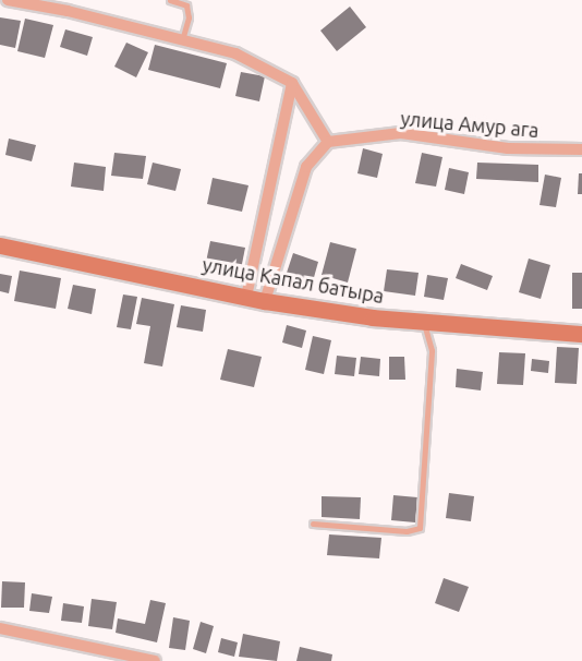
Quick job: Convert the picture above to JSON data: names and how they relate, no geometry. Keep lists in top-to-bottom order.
{
  "streets": {
    "main road": ["улица Капал батыра"],
    "street": ["улица Амур ага"]
  }
}
